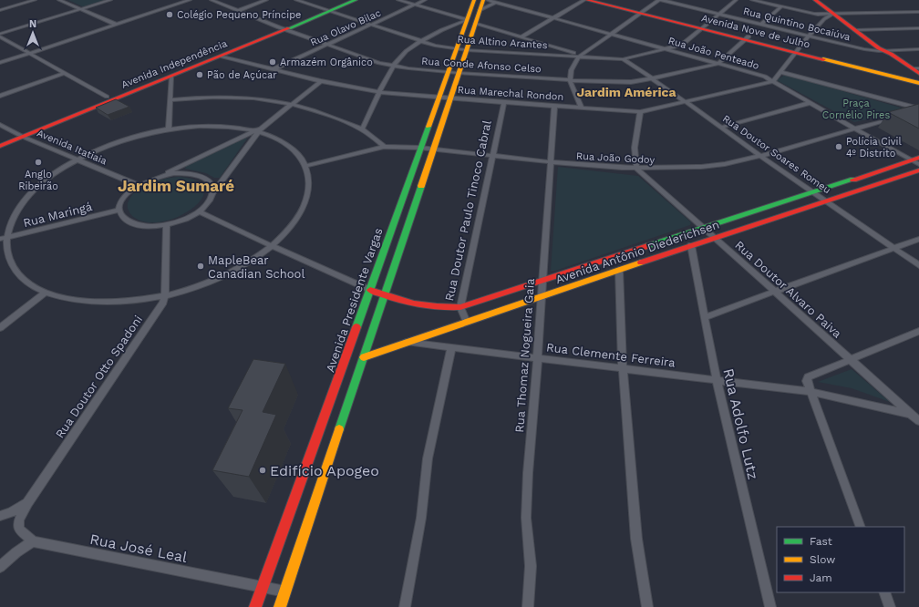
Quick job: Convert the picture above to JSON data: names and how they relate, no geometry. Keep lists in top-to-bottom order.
{
  "streets": {
    "main road": [
      "Avenida Nove de Julho",
      "Avenida Independência",
      "Avenida Antônio Diederichsen",
      "Avenida Presidente Vargas"
    ],
    "street": [
      "Rua Quintino Bocaiúva",
      "Rua Olavo Bilac",
      "Rua Altino Arantes",
      "Rua João Penteado",
      "Rua Conde Afonso Celso",
      "Rua Marechal Rondon",
      "Avenida Itatiaia",
      "Rua Doutor Soares Romeu",
      "Rua João Godoy",
      "Rua Doutor Paulo Tinoco Cabral",
      "Rua Maringá",
      "Rua Doutor Alvaro Paiva",
      "Rua Clemente Ferreira",
      "Rua Thomaz Nogueira Gaia",
      "Rua Doutor Otto Spadoni",
      "Rua Adolfo Lutz",
      "Rua José Leal"
    ]
  },
  "crossings": [
    ["Rua Quintino Bocaiúva", "Rua Altino Arantes"],
    ["Rua Olavo Bilac", "Rua Altino Arantes"],
    ["Rua Olavo Bilac", "Rua Conde Afonso Celso"],
    ["Rua Olavo Bilac", "Rua Marechal Rondon"],
    ["Avenida Nove de Julho", "Rua Altino Arantes"],
    ["Rua Altino Arantes", "Rua João Penteado"],
    ["Rua Altino Arantes", "Avenida Independência"],
    ["Rua Altino Arantes", "Rua Doutor Soares Romeu"],
    ["Rua Altino Arantes", "Avenida Presidente Vargas"],
    ["Rua João Penteado", "Rua Conde Afonso Celso"],
    ["Rua João Penteado", "Rua Marechal Rondon"],
    ["Rua João Penteado", "Rua João Godoy"],
    ["Rua João Penteado", "Avenida Antônio Diederichsen"],
    ["Avenida Independência", "Rua Conde Afonso Celso"],
    ["Avenida Independência", "Rua Marechal Rondon"],
    ["Avenida Independência", "Avenida Itatiaia"],
    ["Rua Conde Afonso Celso", "Rua Doutor Soares Romeu"],
    ["Rua Conde Afonso Celso", "Avenida Presidente Vargas"],
    ["Rua Marechal Rondon", "Rua Doutor Soares Romeu"],
    ["Rua Marechal Rondon", "Rua Doutor Paulo Tinoco Cabral"],
    ["Rua Marechal Rondon", "Avenida Presidente Vargas"],
    ["Rua Marechal Rondon", "Rua Thomaz Nogueira Gaia"],
    ["Rua Doutor Soares Romeu", "Rua João Godoy"],
    ["Rua Doutor Soares Romeu", "Avenida Antônio Diederichsen"],
    ["Rua João Godoy", "Rua Doutor Paulo Tinoco Cabral"],
    ["Rua João Godoy", "Rua Doutor Alvaro Paiva"],
    ["Rua João Godoy", "Avenida Presidente Vargas"],
    ["Rua João Godoy", "Rua Thomaz Nogueira Gaia"],
    ["Rua Doutor Paulo Tinoco Cabral", "Avenida Antônio Diederichsen"],
    ["Avenida Antônio Diederichsen", "Rua Doutor Alvaro Paiva"],
    ["Avenida Antônio Diederichsen", "Avenida Presidente Vargas"],
    ["Avenida Antônio Diederichsen", "Rua Clemente Ferreira"],
    ["Avenida Antônio Diederichsen", "Rua Thomaz Nogueira Gaia"],
    ["Avenida Antônio Diederichsen", "Rua Adolfo Lutz"],
    ["Rua Doutor Alvaro Paiva", "Rua Clemente Ferreira"],
    ["Avenida Presidente Vargas", "Rua José Leal"],
    ["Rua Clemente Ferreira", "Rua Thomaz Nogueira Gaia"],
    ["Rua Clemente Ferreira", "Rua Adolfo Lutz"]
  ],
  "districts": ["Jardim América", "Jardim Sumaré"],
  "parks": ["Praça Cornélio Pires"],
  "places": [
    "Colégio Pequeno Príncipe",
    "Armazém Orgânico",
    "Pão de Açúcar",
    "Polícia Civil 4º Distrito",
    "Anglo Ribeirão",
    "MapleBear Canadian School",
    "Edifício Apogeo"
  ],
  "legend": ["Fast", "Slow", "Jam"],
  "north": "top"
}
